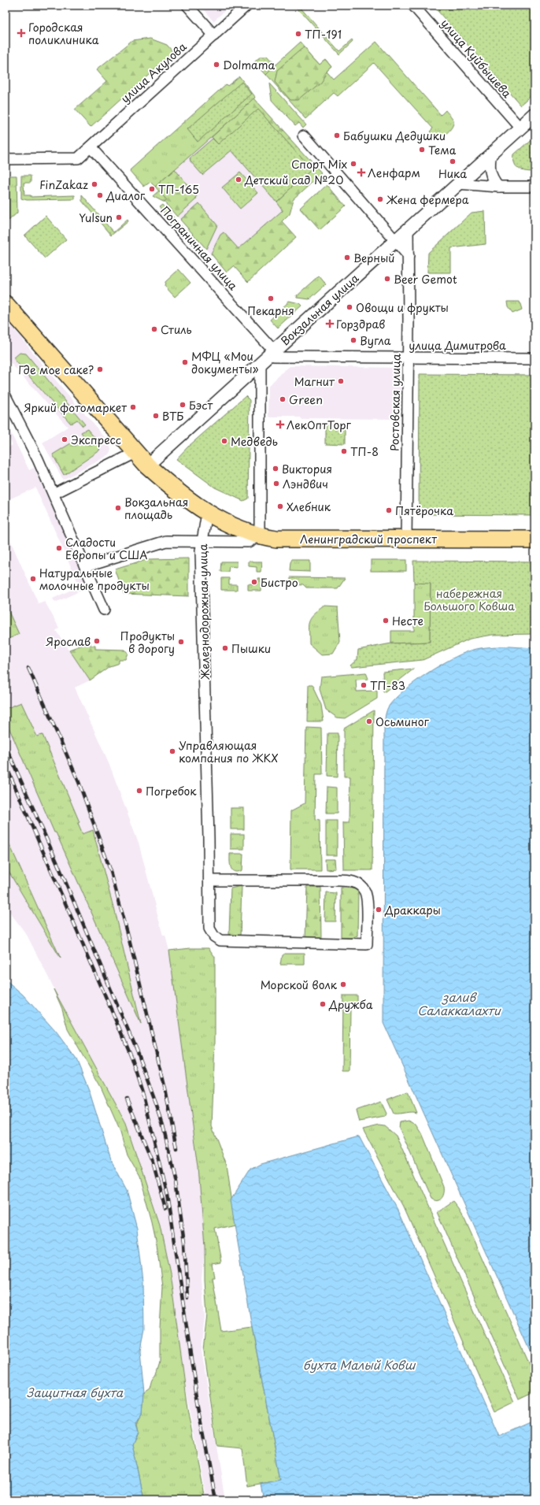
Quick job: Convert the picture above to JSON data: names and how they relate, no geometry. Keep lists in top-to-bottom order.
{
  "streets": {
    "main road": ["Ленинградский проспект"],
    "street": [
      "улица Куйбышева",
      "улица Акулова",
      "Пограничная улица",
      "Вокзальная улица",
      "улица Димитрова",
      "Ростовская улица",
      "Железнодорожная улица"
    ]
  },
  "crossings": [
    ["улица Куйбышева", "Вокзальная улица"],
    ["улица Акулова", "Пограничная улица"],
    ["Пограничная улица", "Вокзальная улица"],
    ["Пограничная улица", "улица Димитрова"],
    ["Вокзальная улица", "улица Димитрова"],
    ["Вокзальная улица", "Ростовская улица"],
    ["улица Димитрова", "Ростовская улица"],
    ["Ростовская улица", "Ленинградский проспект"],
    ["Ленинградский проспект", "Железнодорожная улица"]
  ],
  "water": ["залив Салаккалахти", "бухта Малый Ковш", "Защитная бухта"],
  "parks": ["набережная Большого Ковша"],
  "places": {
    "health": [
      "Городская поликлиника",
      "Ленфарм",
      "Горздрав",
      "ЛекОптТорг"
    ],
    "other": [
      "ТП-191",
      "Dolmama",
      "Бабушки Дедушки",
      "Тема",
      "Ника",
      "Спорт Mix",
      "Детский сад №20",
      "FinZakaz",
      "ТП-165",
      "Диалог",
      "Жена фермера",
      "Yulsun",
      "Верный",
      "Beer Gemot",
      "Пекарня",
      "Овощи и фрукты",
      "Стиль",
      "Вугла",
      "МФЦ «Мои документы»",
      "Где мое саке?",
      "Магнит",
      "Green",
      "Бэст",
      "Яркий фотомаркет",
      "ВТБ",
      "Экспресс",
      "Медведь",
      "ТП-8",
      "Виктория",
      "Лэндвич",
      "Хлебник",
      "Вокзальная площадь",
      "Пятёрочка",
      "Сладости Европы и США",
      "Натуральные молочные продукты",
      "Бистро",
      "Несте",
      "Ярослав",
      "Продукты в дорогу",
      "Пышки",
      "ТП-83",
      "Осьминог",
      "Управляющая компания по ЖКХ",
      "Погребок",
      "Драккары",
      "Морской волк",
      "Дружба"
    ]
  }
}
